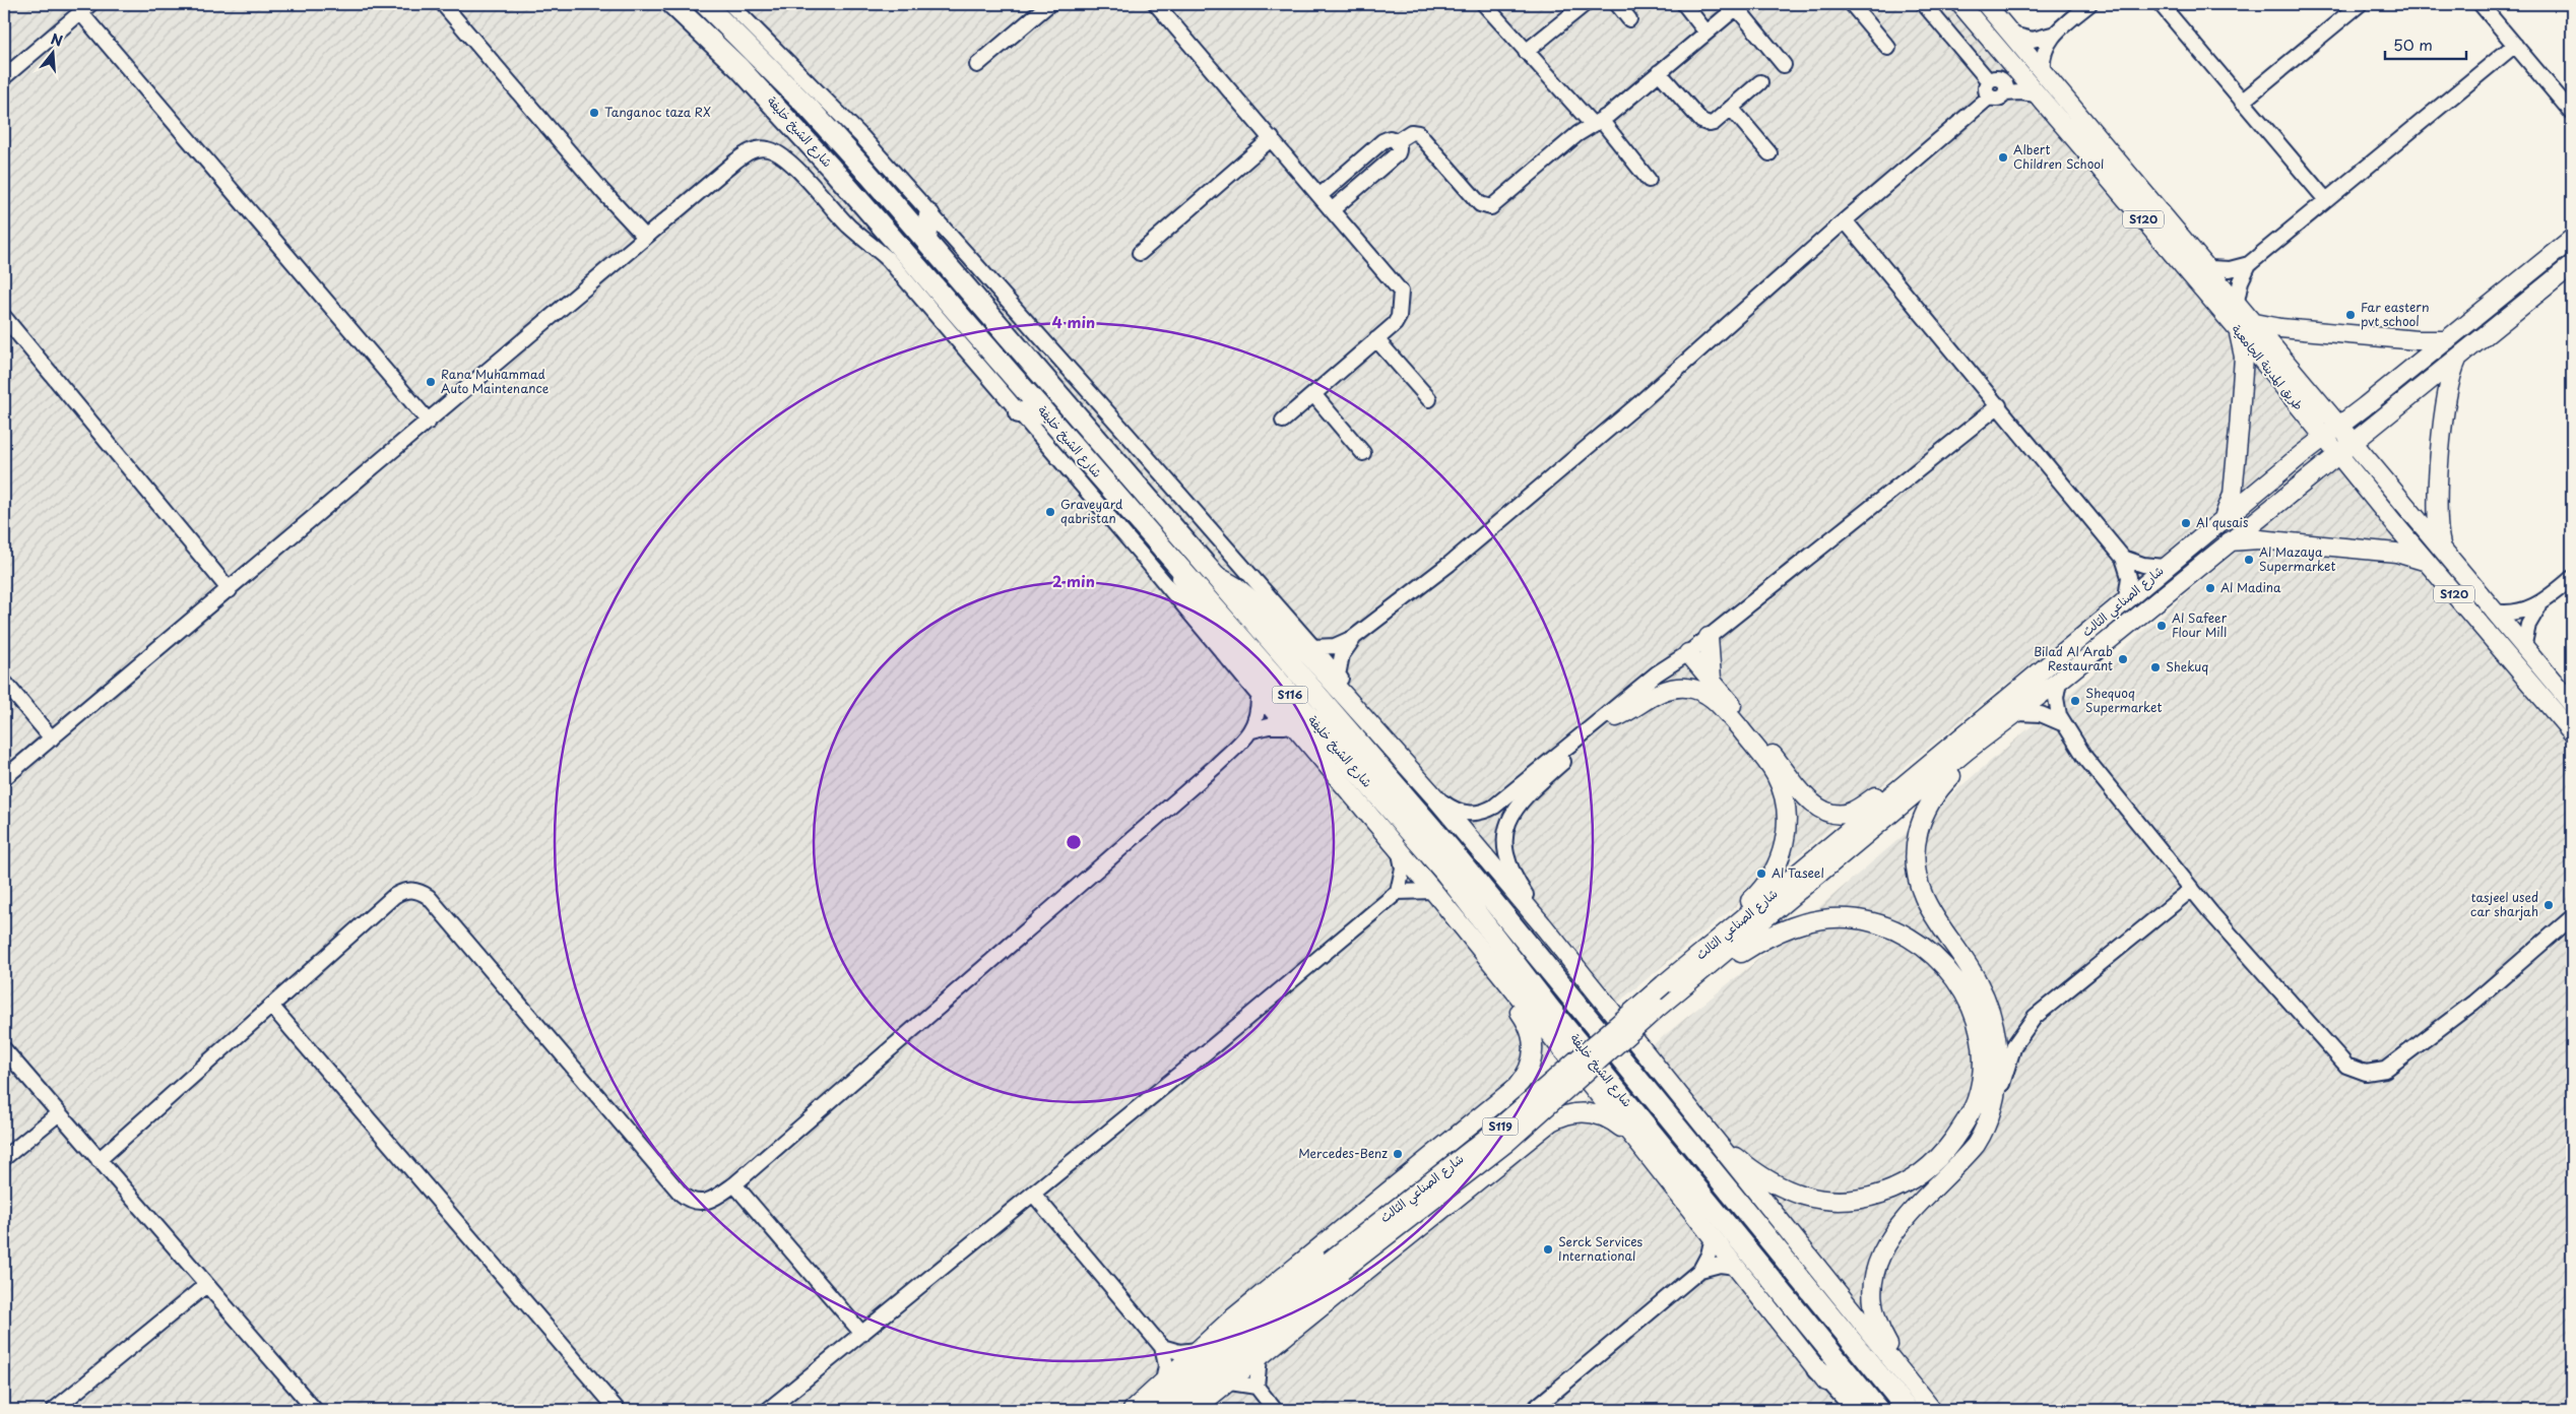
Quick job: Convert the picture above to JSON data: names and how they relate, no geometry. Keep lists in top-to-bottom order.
{
  "streets": {
    "highway": ["شارع الشيخ خليفة", "S116"],
    "main road": [
      "S120",
      "طريق المدينة الجامعية",
      "شارع الصناعي الثالث",
      "S119"
    ]
  },
  "crossings": [
    ["طريق المدينة الجامعية", "شارع الصناعي الثالث"],
    ["طريق المدينة الجامعية", "S119"],
    ["شارع الصناعي الثالث", "S119"]
  ],
  "places": [
    "Tanganoc taza RX",
    "Albert Children School",
    "Far eastern pvt school",
    "Rana Muhammad Auto Maintenance",
    "Graveyard qabristan",
    "Al qusais",
    "Al Mazaya Supermarket",
    "Al Madina",
    "Al Safeer Flour Mill",
    "Bilad Al Arab Restaurant",
    "Shekuq",
    "Shequoq Supermarket",
    "Al Taseel",
    "tasjeel used car sharjah",
    "Mercedes-Benz",
    "Serck Services International"
  ],
  "scale_bar": "50 m",
  "north": "top",
  "rings": ["4 min", "2 min"]
}
